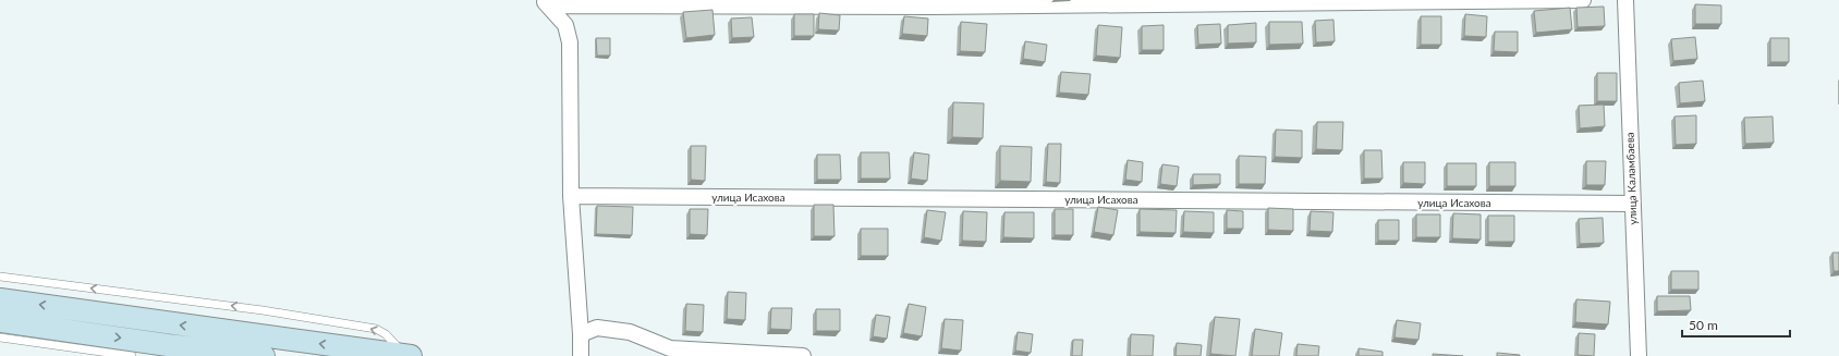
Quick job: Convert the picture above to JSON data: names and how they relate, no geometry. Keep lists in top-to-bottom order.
{
  "streets": {
    "street": ["улица Каламбаева", "улица Исахова"]
  },
  "crossings": [
    ["улица Каламбаева", "улица Исахова"]
  ],
  "scale_bar": "50 m"
}
